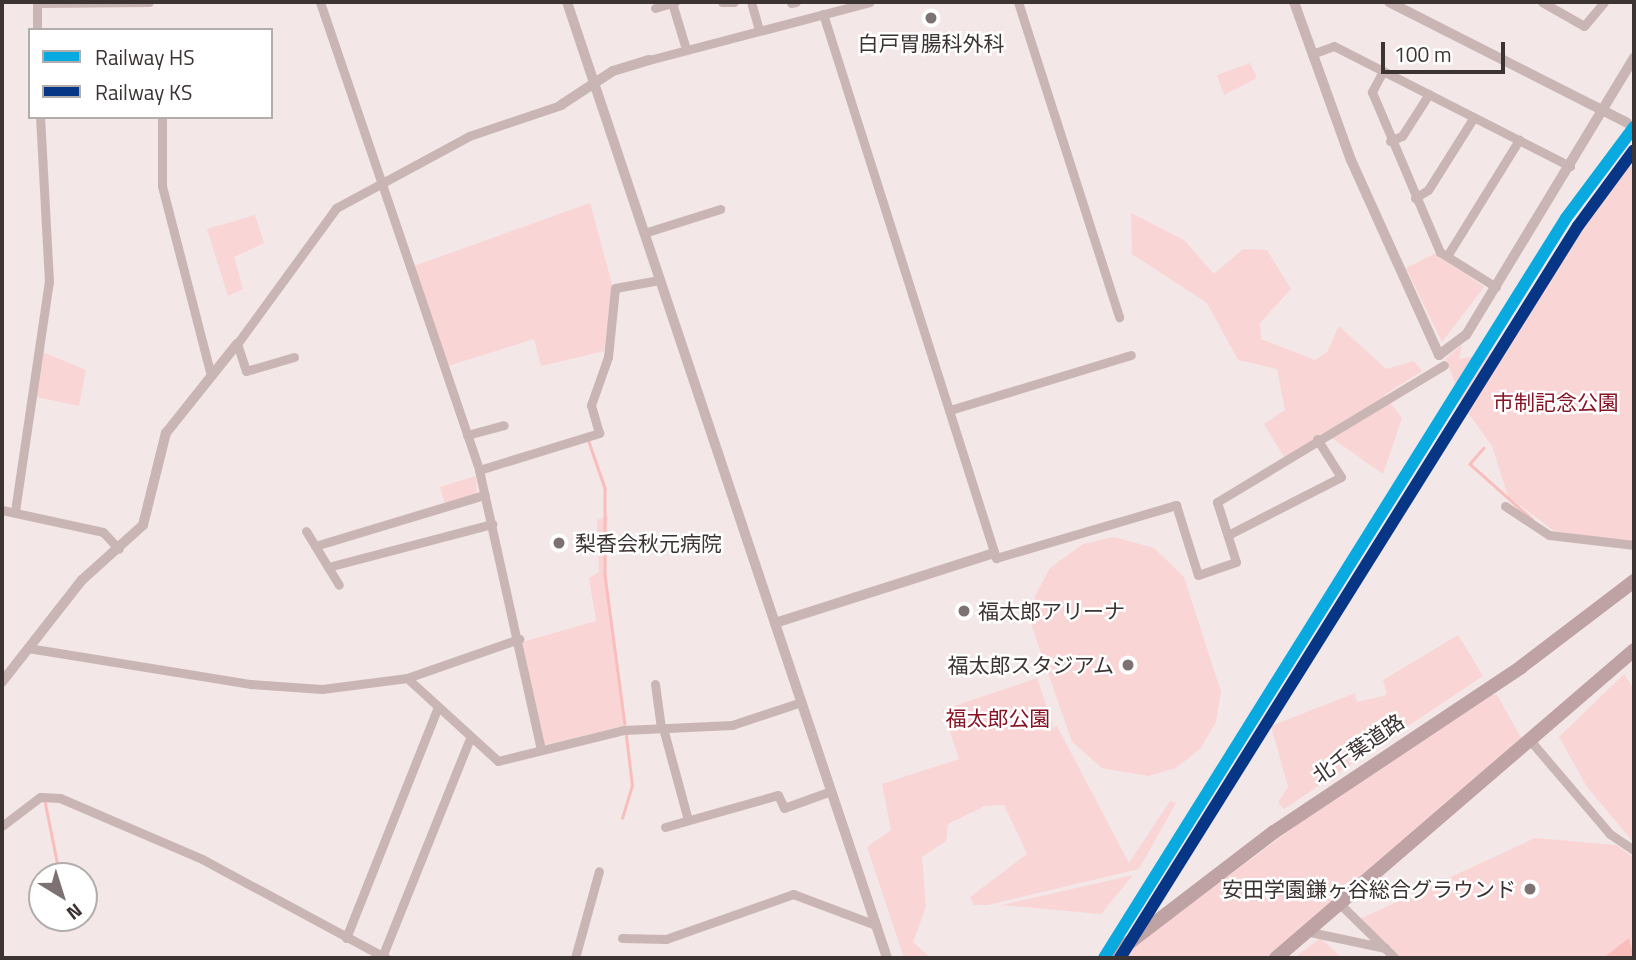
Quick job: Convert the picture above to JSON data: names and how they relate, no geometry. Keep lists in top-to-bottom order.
{
  "streets": {
    "highway": ["北千葉道路"]
  },
  "parks": ["市制記念公園", "福太郎公園"],
  "places": [
    "白戸胃腸科外科",
    "梨香会秋元病院",
    "福太郎アリーナ",
    "福太郎スタジアム",
    "安田学園鎌ヶ谷総合グラウンド"
  ],
  "lines": ["rail line HS", "rail line KS"],
  "legend": ["Railway HS", "Railway KS"],
  "scale_bar": "100 m",
  "north": "bottom right"
}
